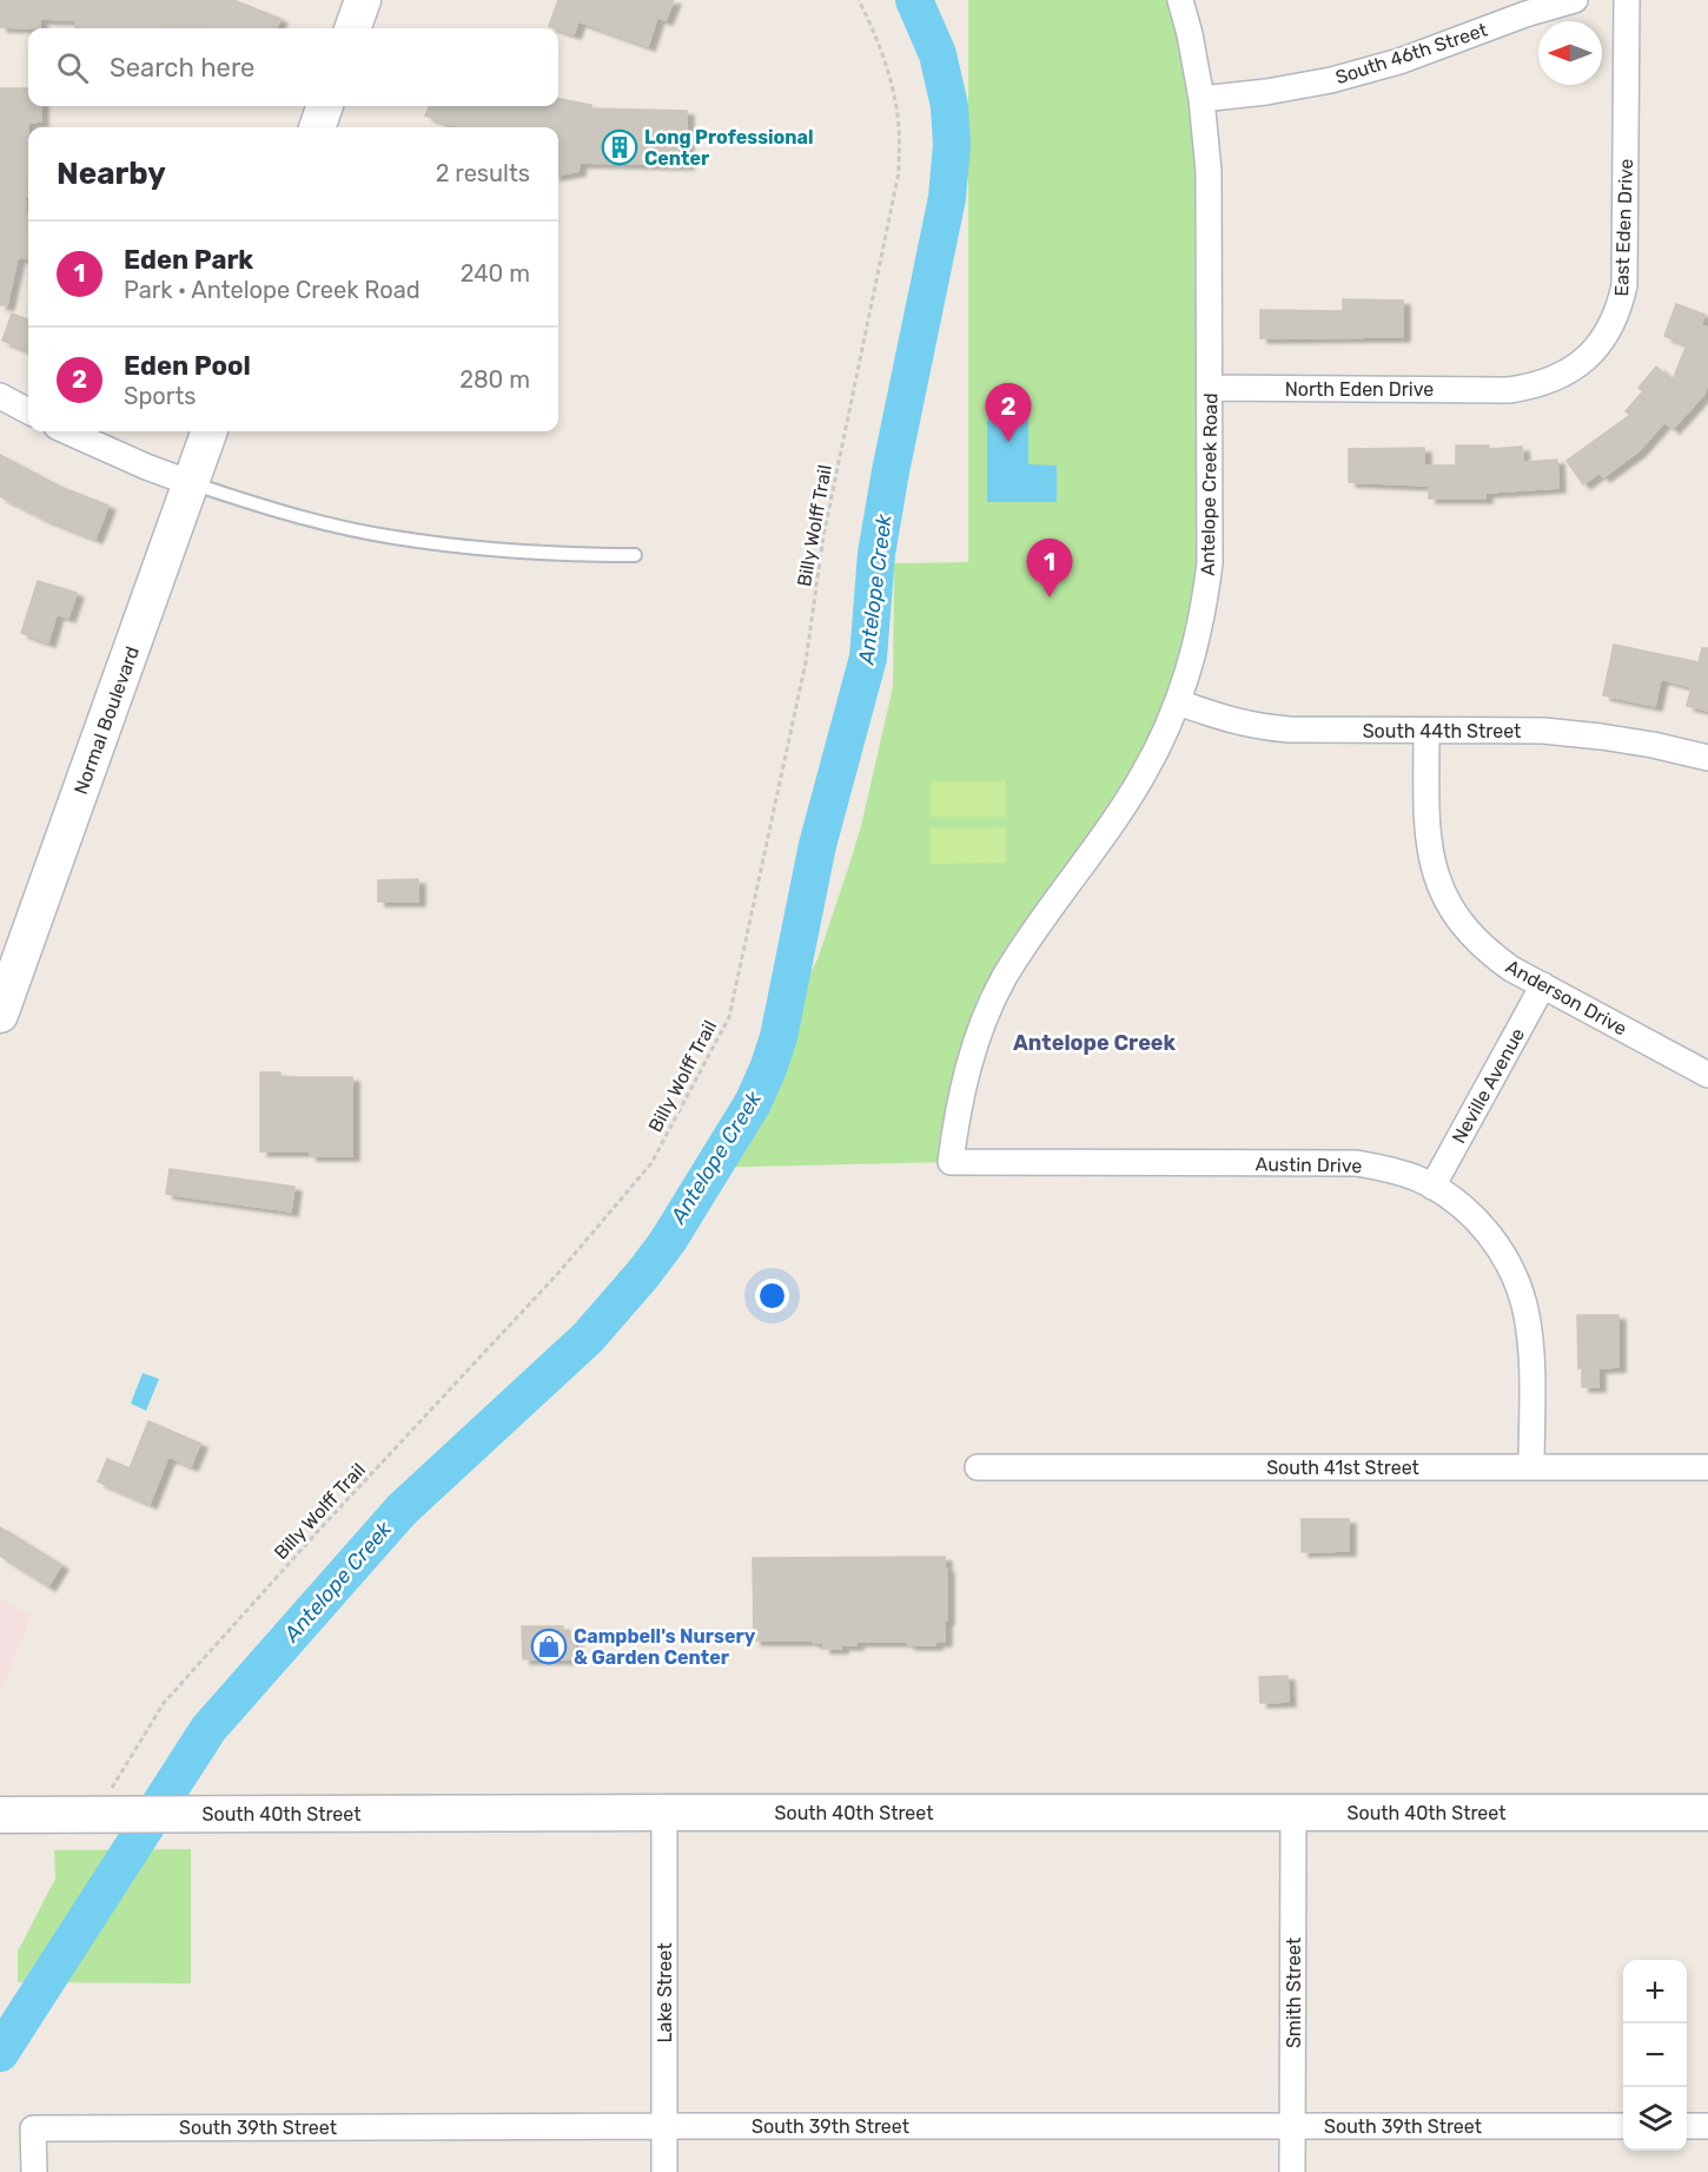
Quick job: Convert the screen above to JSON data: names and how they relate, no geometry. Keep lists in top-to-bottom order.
{
  "streets": {
    "main road": ["Normal Boulevard", "South 40th Street"],
    "street": [
      "South 46th Street",
      "East Eden Drive",
      "North Eden Drive",
      "Antelope Creek Road",
      "South 44th Street",
      "Anderson Drive",
      "Neville Avenue",
      "Austin Drive",
      "South 41st Street",
      "Lake Street",
      "Smith Street",
      "South 39th Street"
    ],
    "path": ["Billy Wolff Trail"]
  },
  "crossings": [
    ["South 46th Street", "Antelope Creek Road"],
    ["East Eden Drive", "North Eden Drive"],
    ["North Eden Drive", "Antelope Creek Road"],
    ["Antelope Creek Road", "South 44th Street"],
    ["Antelope Creek Road", "Austin Drive"],
    ["Billy Wolff Trail", "South 40th Street"],
    ["South 44th Street", "Anderson Drive"],
    ["Anderson Drive", "Neville Avenue"],
    ["Neville Avenue", "Austin Drive"],
    ["Austin Drive", "South 41st Street"],
    ["South 40th Street", "Lake Street"],
    ["South 40th Street", "Smith Street"],
    ["Lake Street", "South 39th Street"],
    ["Smith Street", "South 39th Street"]
  ],
  "districts": ["Antelope Creek"],
  "water": ["Antelope Creek"],
  "places": {
    "building": ["Long Professional Center"],
    "shop": ["Campbell's Nursery & Garden Center"]
  },
  "north": "left",
  "page": {
    "search": "Search here",
    "heading": ["Nearby", "2 results"],
    "list": [
      {
        "mark": "1",
        "name": "Eden Park",
        "note": "Park · Antelope Creek Road",
        "value": "240 m"
      },
      {
        "mark": "2",
        "name": "Eden Pool",
        "note": "Sports",
        "value": "280 m"
      }
    ],
    "pins": ["2", "1"],
    "map_buttons": ["+", "−"]
  }
}
